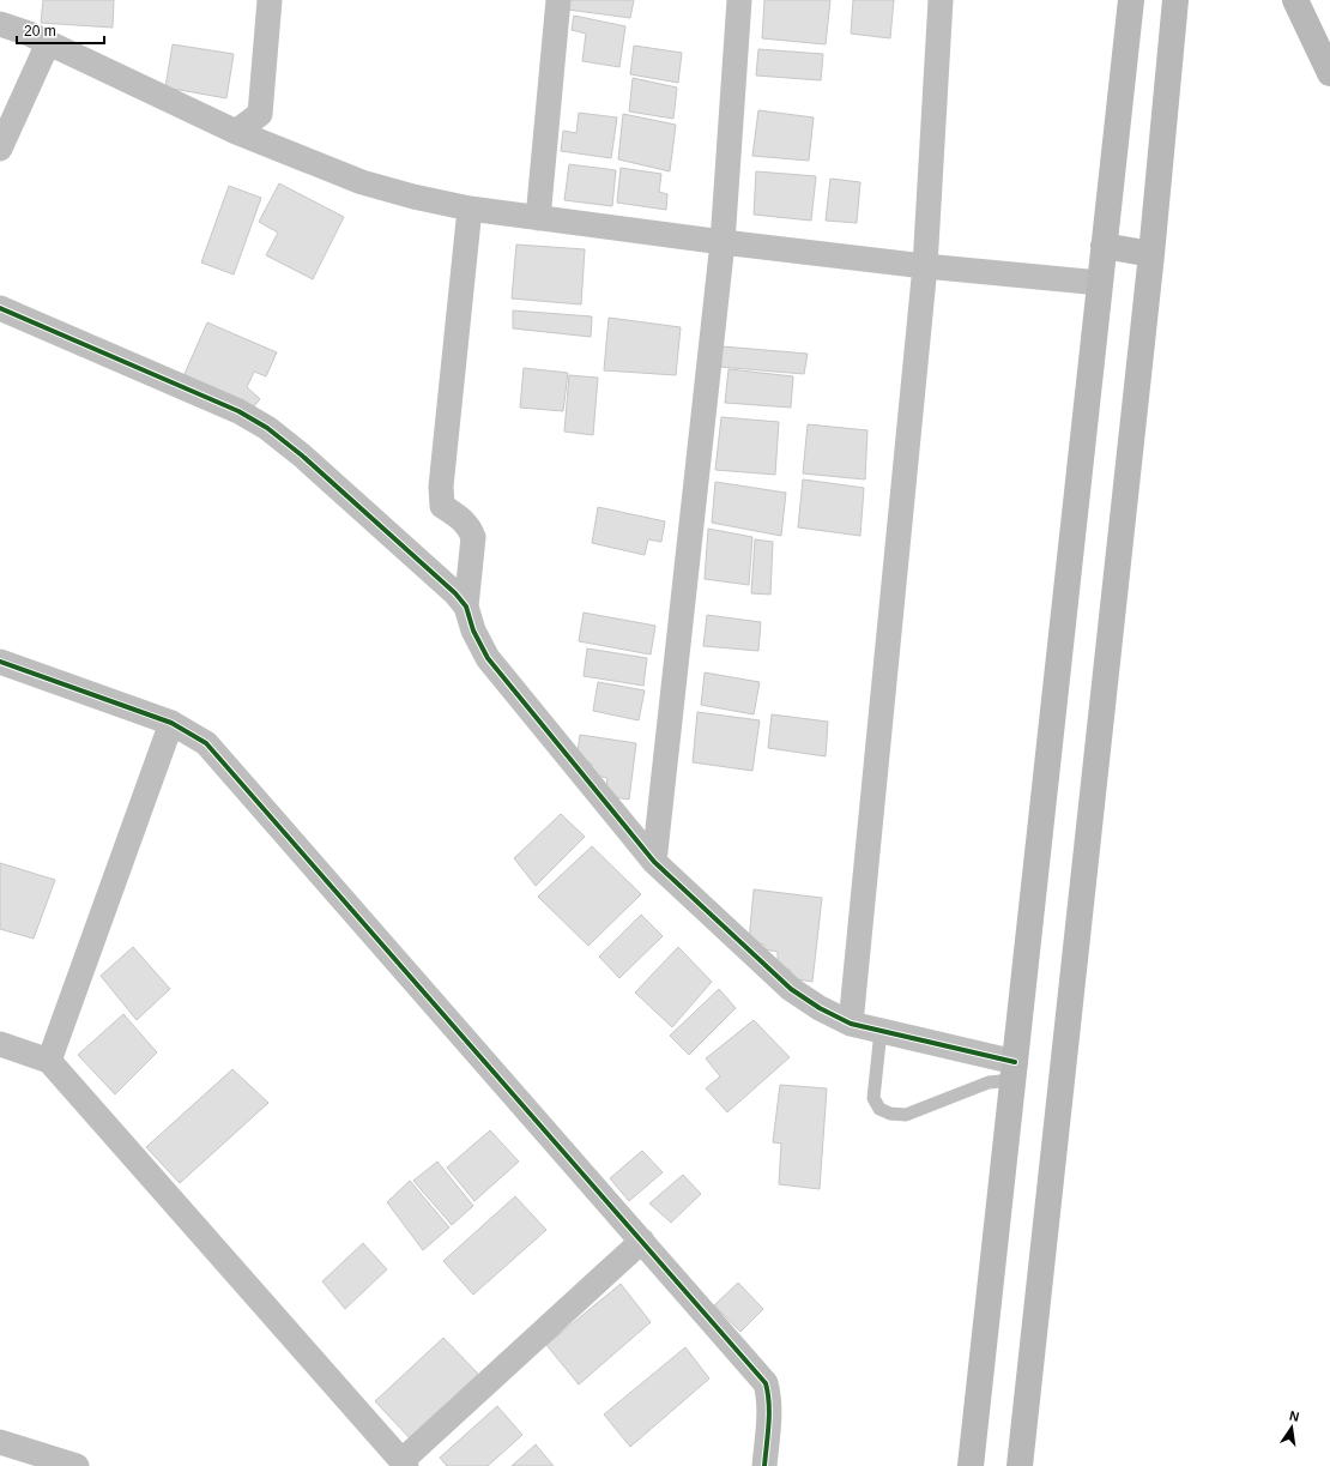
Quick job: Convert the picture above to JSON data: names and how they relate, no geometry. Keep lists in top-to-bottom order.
{
  "scale_bar": "20 m",
  "north": "top"
}
